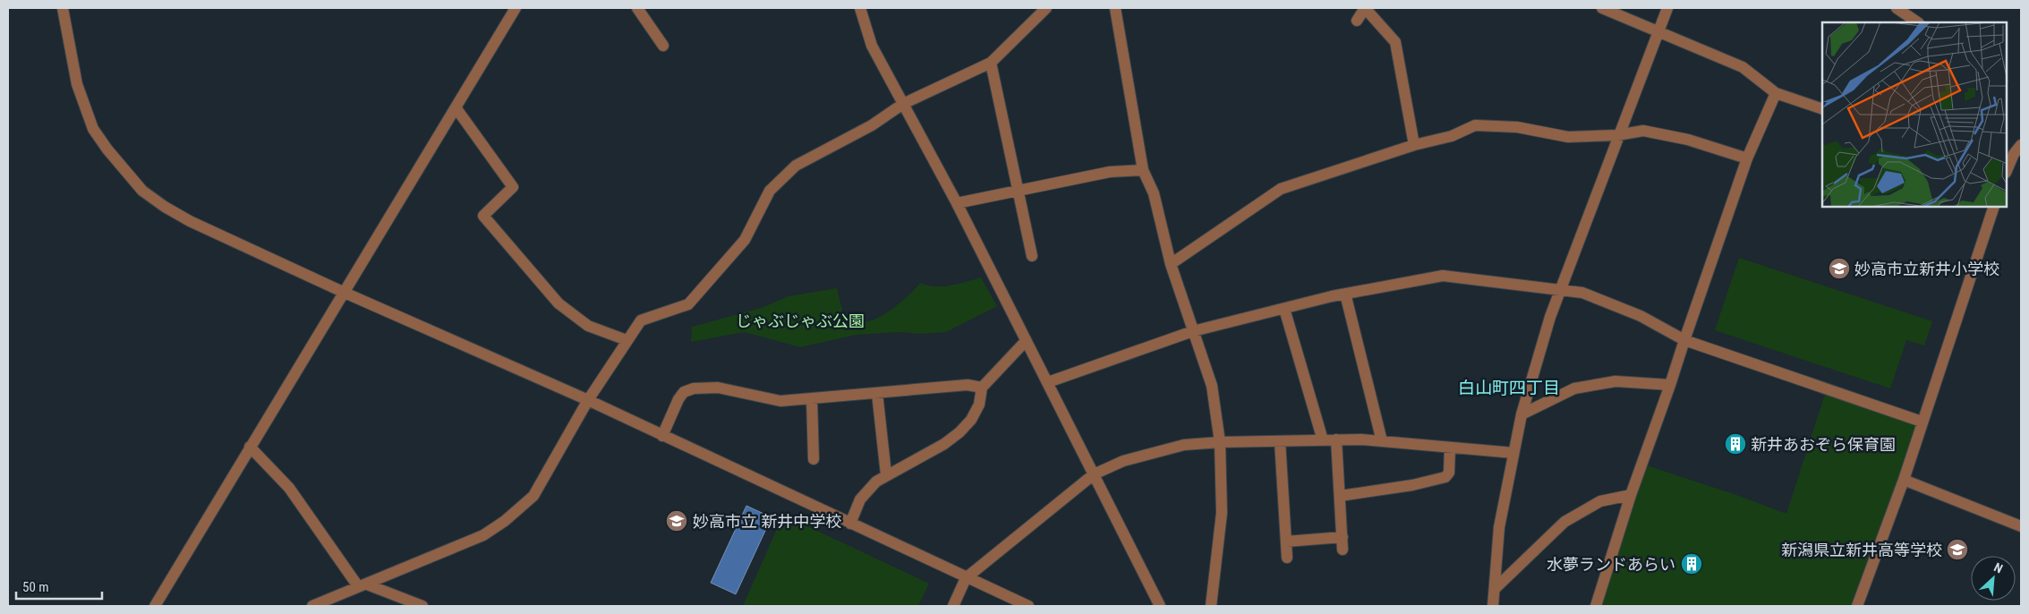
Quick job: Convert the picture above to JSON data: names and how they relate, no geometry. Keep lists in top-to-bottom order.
{
  "districts": ["白山町四丁目"],
  "parks": ["じゃぶじゃぶ公園"],
  "places": {
    "school or university": ["妙高市立新井小学校", "妙高市立 新井中学校", "新潟県立新井高等学校"],
    "building": ["新井あおぞら保育園", "水夢ランドあらい"]
  },
  "scale_bar": "50 m",
  "north": "top right"
}
